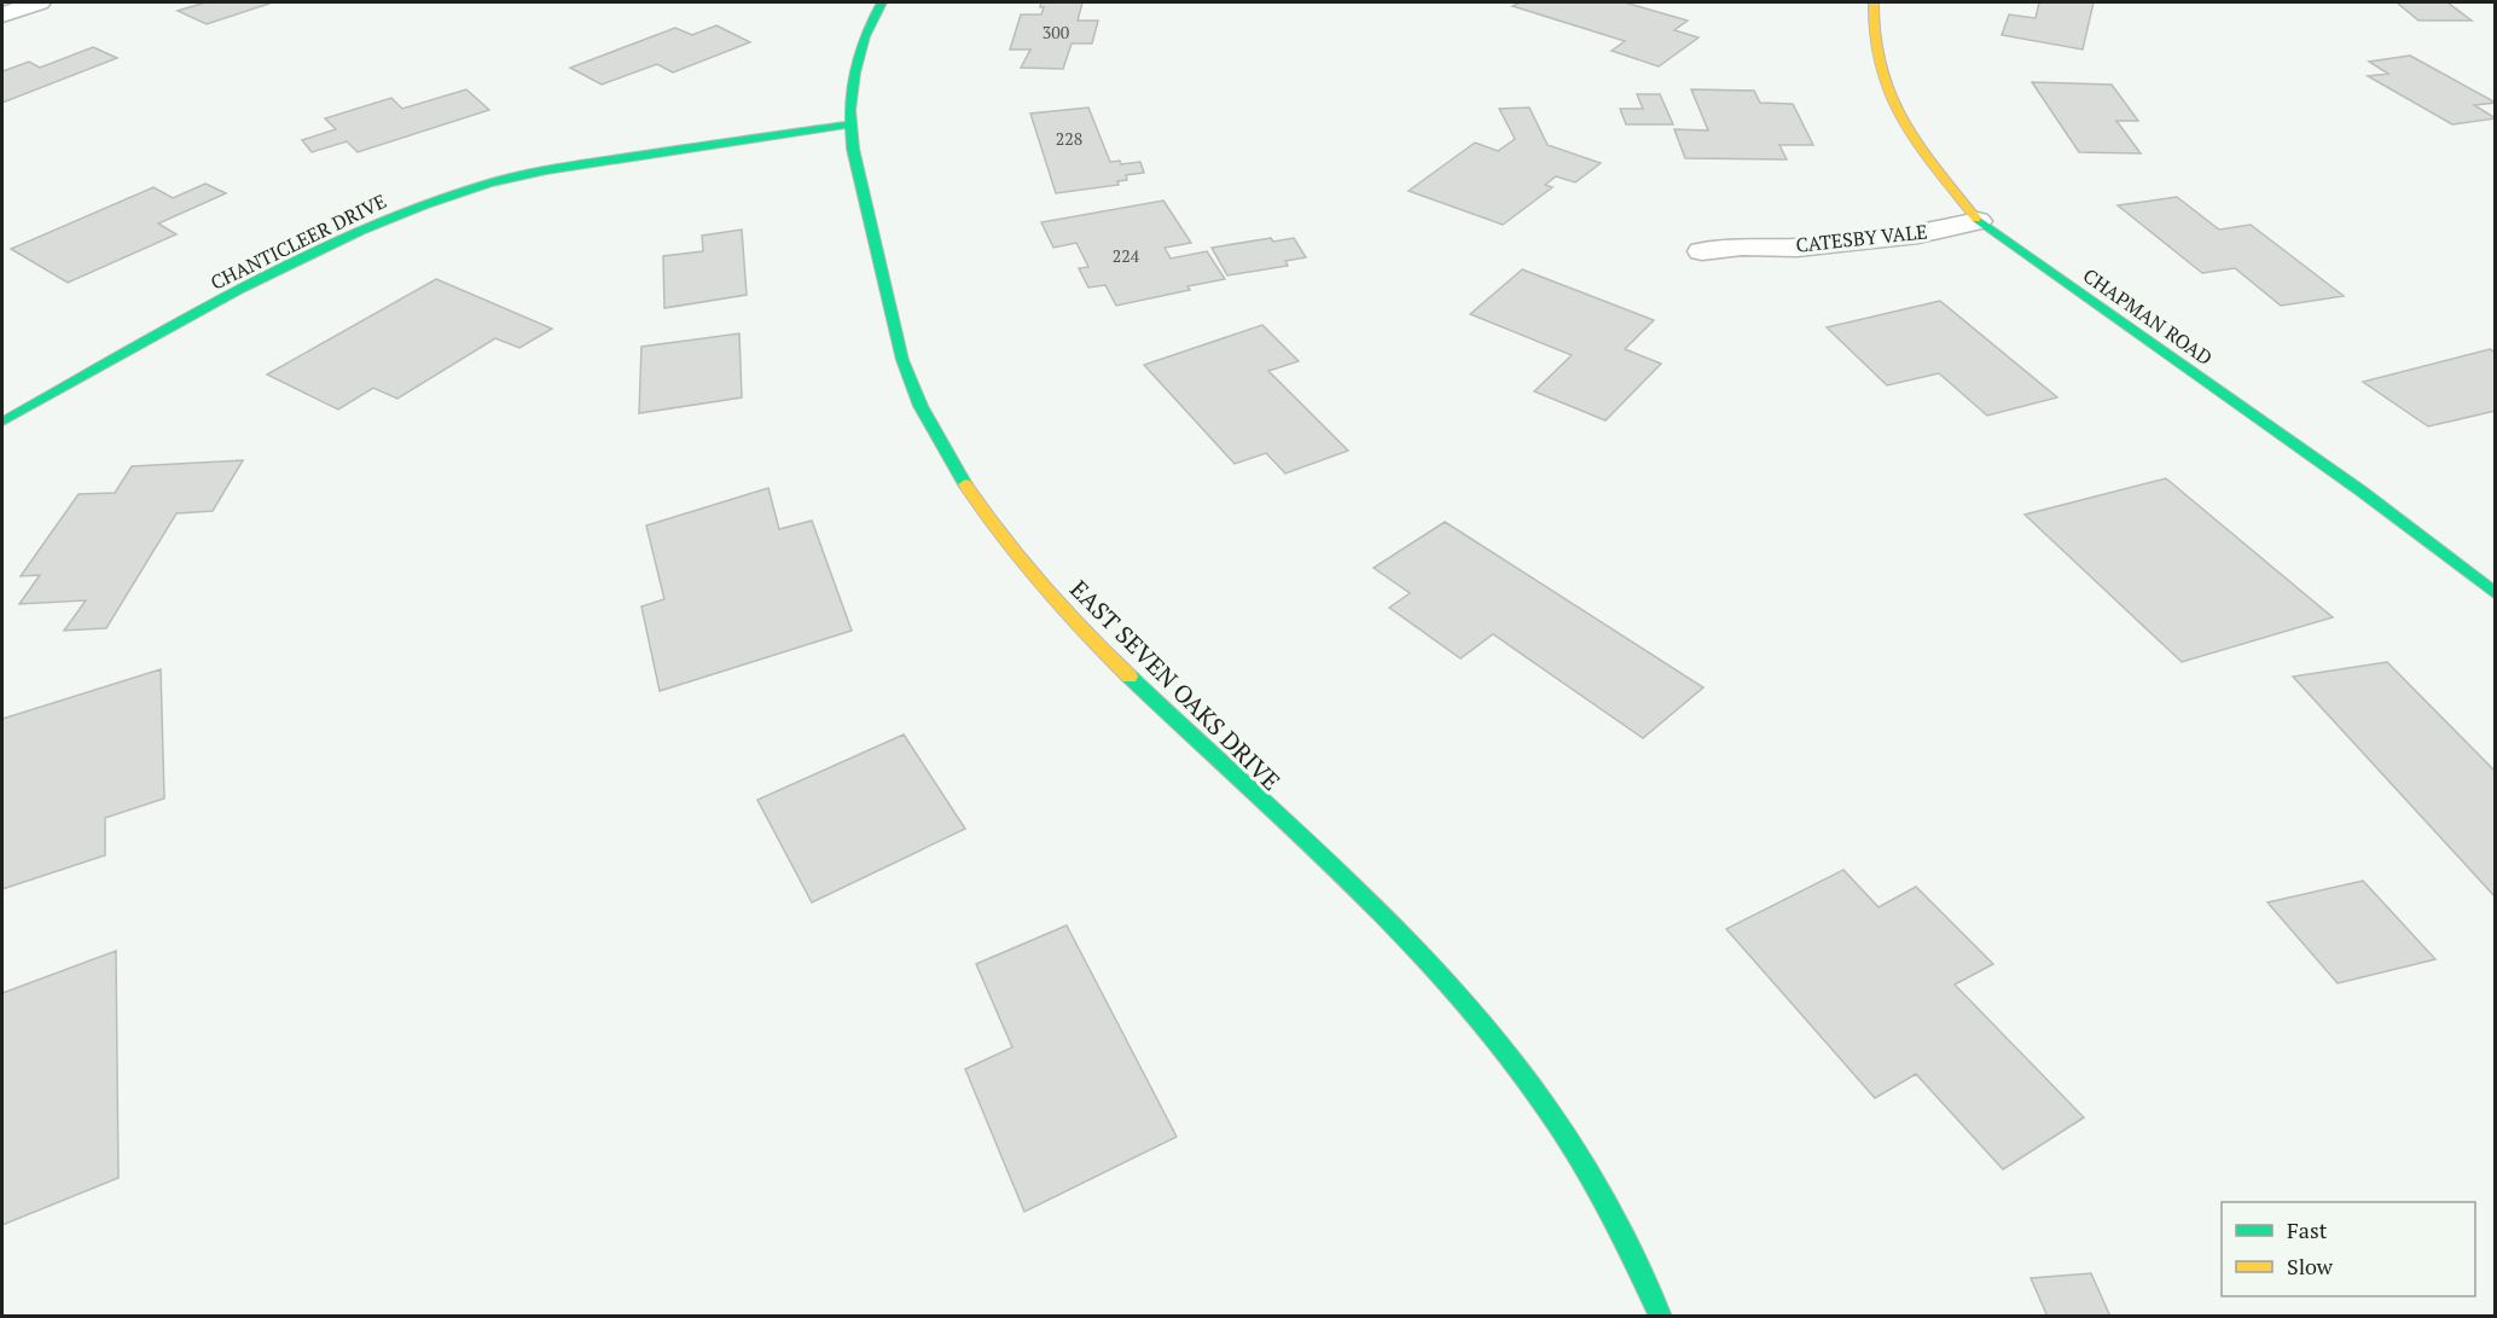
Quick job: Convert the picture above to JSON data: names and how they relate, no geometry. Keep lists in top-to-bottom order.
{
  "streets": {
    "street": [
      "CATESBY VALE",
      "CHANTICLEER DRIVE",
      "CHAPMAN ROAD",
      "EAST SEVEN OAKS DRIVE"
    ]
  },
  "crossings": [
    ["CATESBY VALE", "CHAPMAN ROAD"],
    ["CHANTICLEER DRIVE", "EAST SEVEN OAKS DRIVE"]
  ],
  "house_numbers": ["300", "228", "224"],
  "legend": ["Fast", "Slow"]
}
